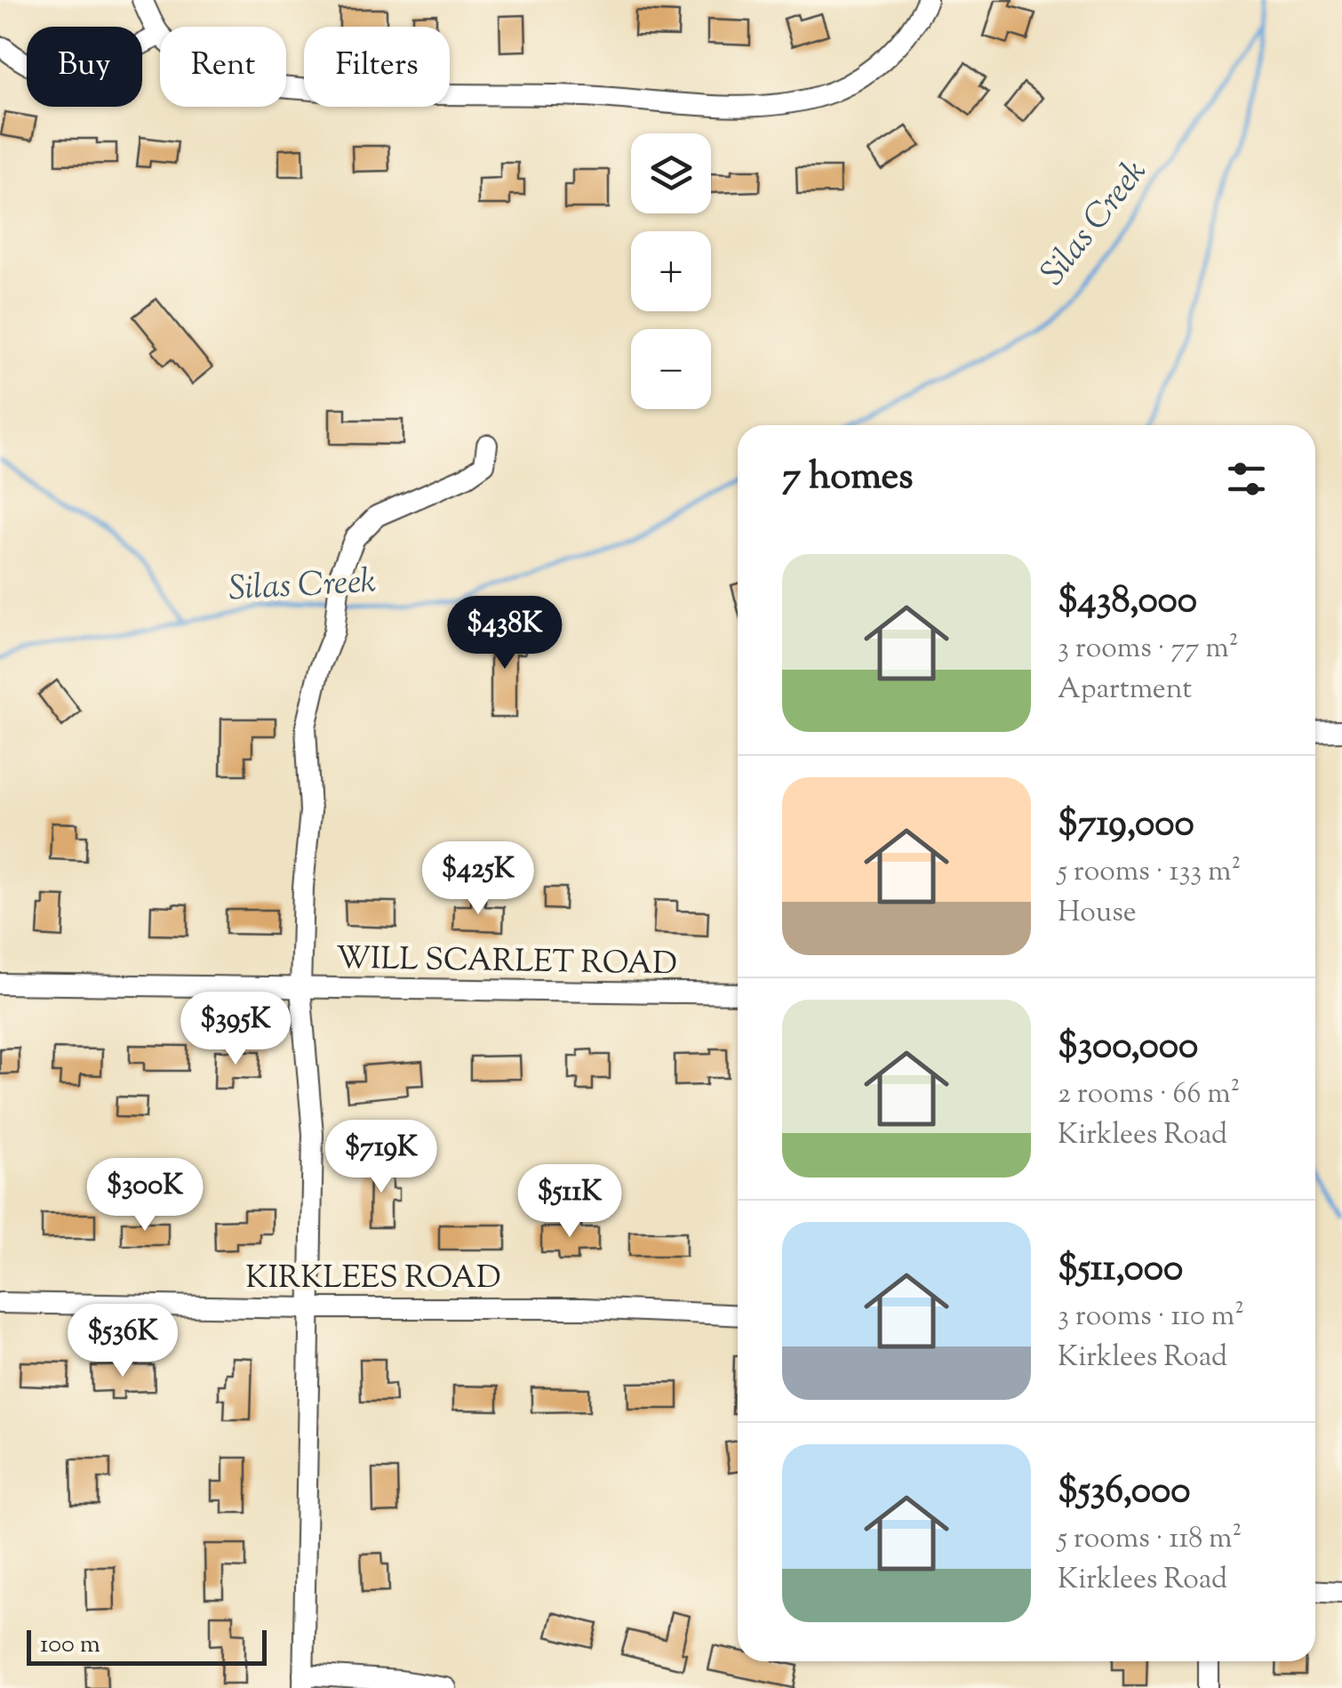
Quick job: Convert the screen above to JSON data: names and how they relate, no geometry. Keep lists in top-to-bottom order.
{
  "streets": {
    "street": ["WILL SCARLET ROAD", "KIRKLEES ROAD"]
  },
  "water": ["Silas Creek"],
  "scale_bar": "100 m",
  "page": {
    "chip": ["Buy", "Rent", "Filters"],
    "map_buttons": ["+", "−"],
    "heading": "7 homes",
    "list": [
      {
        "name": "$438,000",
        "note": "3 rooms · 77 m² · Apartment"
      },
      {
        "name": "$719,000",
        "note": "5 rooms · 133 m² · House"
      },
      {
        "name": "$300,000",
        "note": "2 rooms · 66 m² · Kirklees Road"
      },
      {
        "name": "$511,000",
        "note": "3 rooms · 110 m² · Kirklees Road"
      },
      {
        "name": "$536,000",
        "note": "5 rooms · 118 m² · Kirklees Road"
      }
    ],
    "price": [
      "$438K",
      "$425K",
      "$395K",
      "$719K",
      "$300K",
      "$511K",
      "$536K"
    ],
    "scale": "100 m"
  }
}
